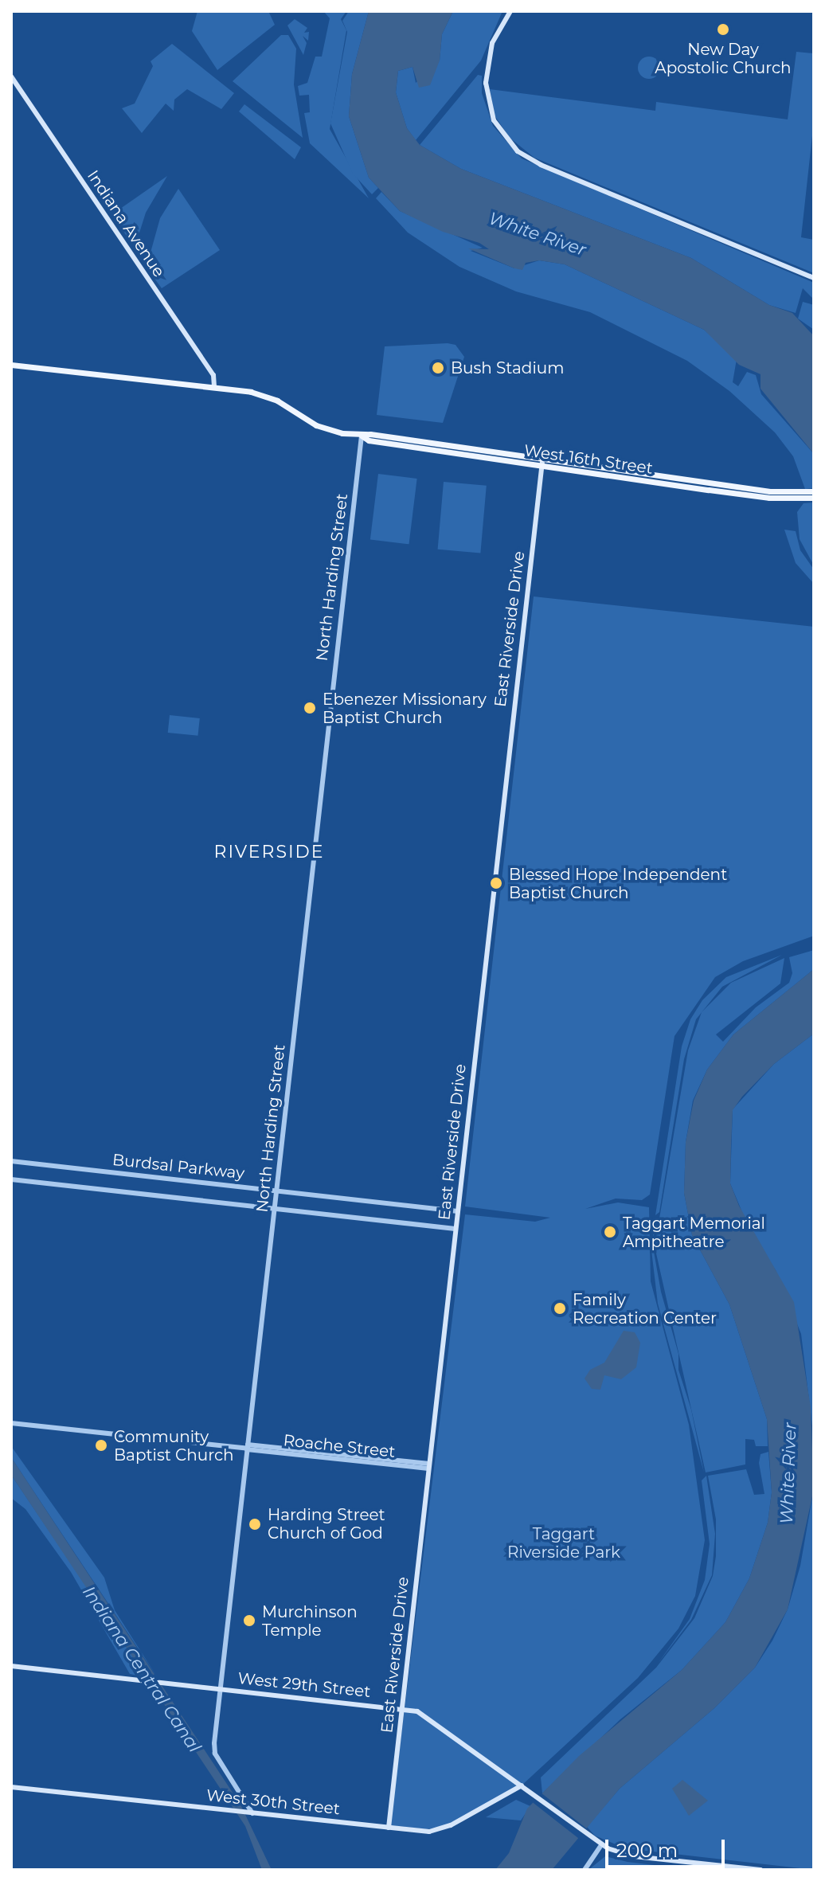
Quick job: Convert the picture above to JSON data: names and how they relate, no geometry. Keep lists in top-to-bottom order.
{
  "streets": {
    "main road": [
      "Indiana Avenue",
      "West 16th Street",
      "East Riverside Drive",
      "West 29th Street",
      "West 30th Street"
    ],
    "street": ["North Harding Street", "Burdsal Parkway", "Roache Street"]
  },
  "crossings": [
    ["Indiana Avenue", "West 16th Street"],
    ["West 16th Street", "North Harding Street"],
    ["West 16th Street", "East Riverside Drive"],
    ["North Harding Street", "Burdsal Parkway"],
    ["North Harding Street", "Roache Street"],
    ["North Harding Street", "West 29th Street"],
    ["North Harding Street", "West 30th Street"],
    ["East Riverside Drive", "Burdsal Parkway"],
    ["East Riverside Drive", "Roache Street"],
    ["East Riverside Drive", "West 29th Street"],
    ["East Riverside Drive", "West 30th Street"],
    ["West 29th Street", "West 30th Street"]
  ],
  "districts": ["RIVERSIDE"],
  "water": ["White River", "Indiana Central Canal"],
  "parks": ["Taggart Riverside Park"],
  "places": [
    "New Day Apostolic Church",
    "Bush Stadium",
    "Ebenezer Missionary Baptist Church",
    "Blessed Hope Independent Baptist Church",
    "Taggart Memorial Ampitheatre",
    "Family Recreation Center",
    "Community Baptist Church",
    "Harding Street Church of God",
    "Murchinson Temple"
  ],
  "scale_bar": "200 m"
}
